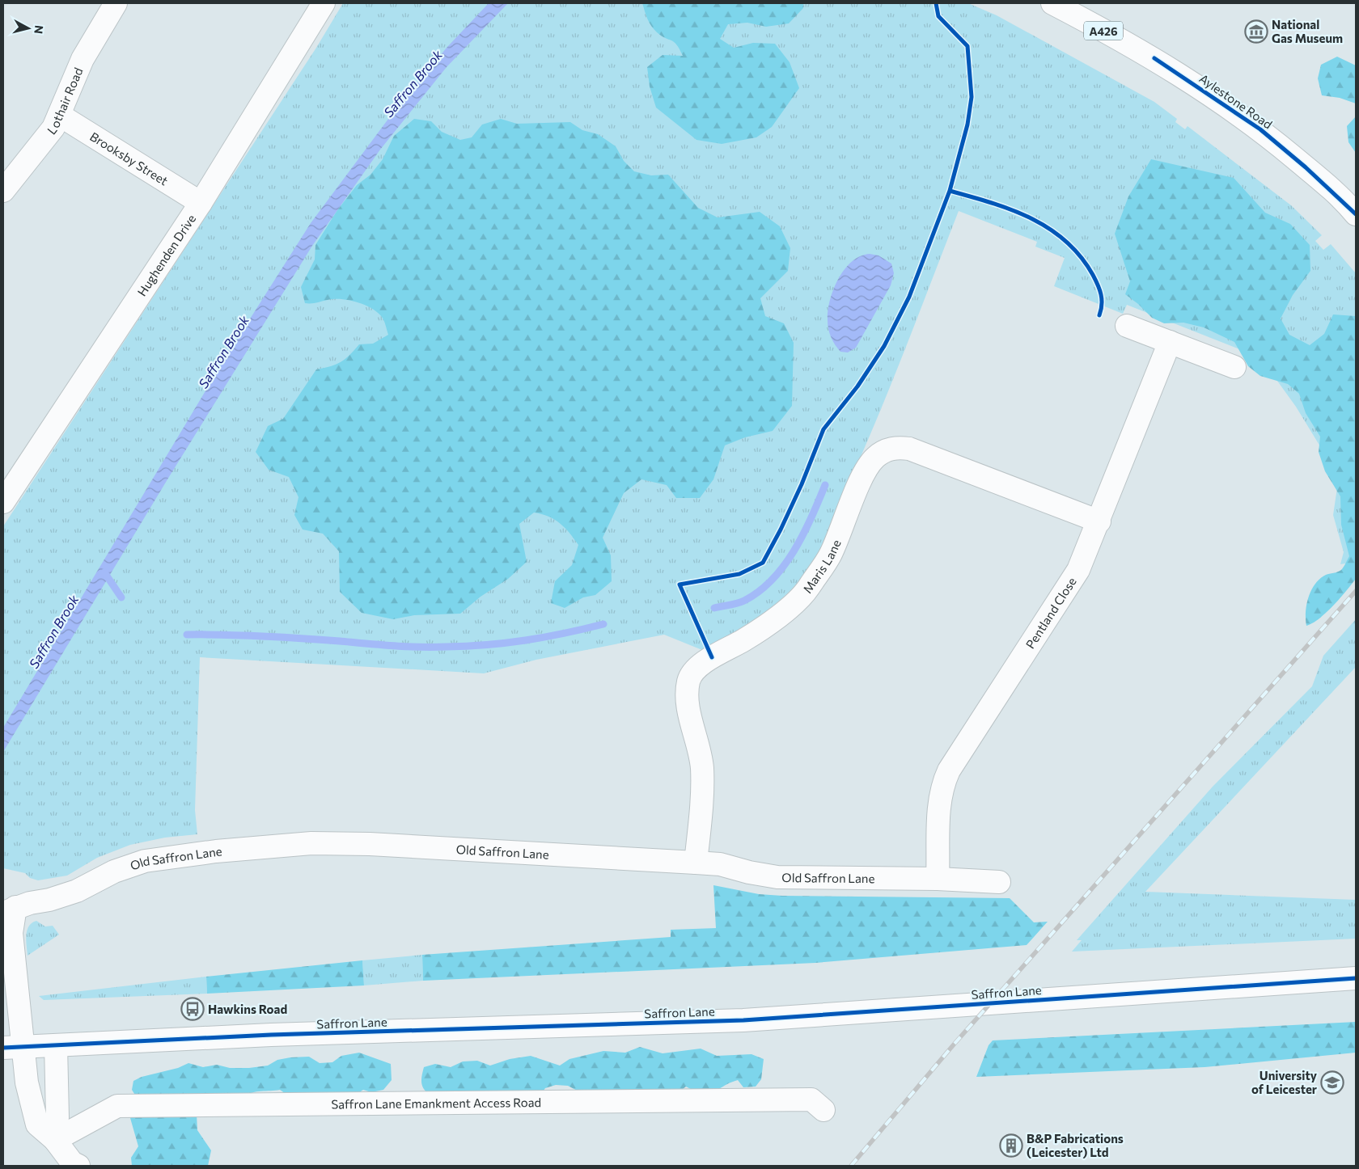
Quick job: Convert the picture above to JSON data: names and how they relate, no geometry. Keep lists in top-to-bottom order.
{
  "streets": {
    "street": [
      "A426",
      "Lothair Road",
      "Aylestone Road",
      "Brooksby Street",
      "Hughenden Drive",
      "Maris Lane",
      "Pentland Close",
      "Old Saffron Lane",
      "Saffron Lane",
      "Saffron Lane Emankment Access Road"
    ]
  },
  "crossings": [
    ["Lothair Road", "Brooksby Street"],
    ["Brooksby Street", "Hughenden Drive"],
    ["Maris Lane", "Pentland Close"],
    ["Maris Lane", "Old Saffron Lane"],
    ["Pentland Close", "Old Saffron Lane"],
    ["Old Saffron Lane", "Saffron Lane"]
  ],
  "water": ["Saffron Brook"],
  "places": {
    "museum": ["National Gas Museum"],
    "bus stop": ["Hawkins Road"],
    "school or university": ["University of Leicester"],
    "building": ["B&P Fabrications (Leicester) Ltd"]
  },
  "north": "right"
}
